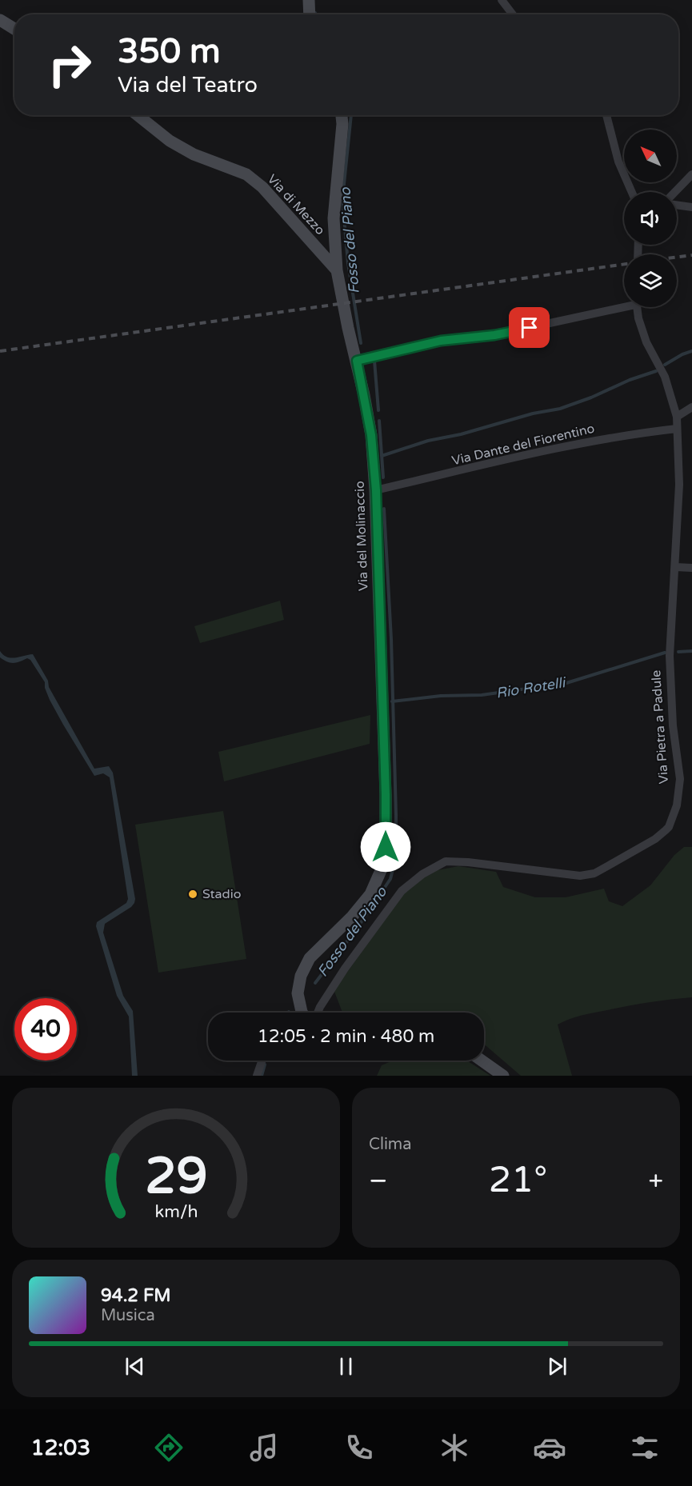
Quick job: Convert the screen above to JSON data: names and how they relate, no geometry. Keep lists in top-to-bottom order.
{
  "streets": {
    "street": [
      "Via di Mezzo",
      "Via Dante del Fiorentino",
      "Via del Molinaccio",
      "Via Pietra a Padule"
    ]
  },
  "crossings": [
    ["Via di Mezzo", "Via del Molinaccio"],
    ["Via Dante del Fiorentino", "Via del Molinaccio"],
    ["Via Dante del Fiorentino", "Via Pietra a Padule"]
  ],
  "water": ["Fosso del Piano", "Rio Rotelli"],
  "places": ["Stadio"],
  "north": "top left",
  "page": {
    "turn": ["350 m", "Via del Teatro"],
    "limit": "40",
    "trip": "12:05 · 2 min · 480 m",
    "tile": "Clima",
    "heat": ["−", "21°", "+"],
    "song": ["94.2 FM", "Musica"],
    "tabs": "12:03",
    "gauge": ["29", "km/h"]
  }
}
